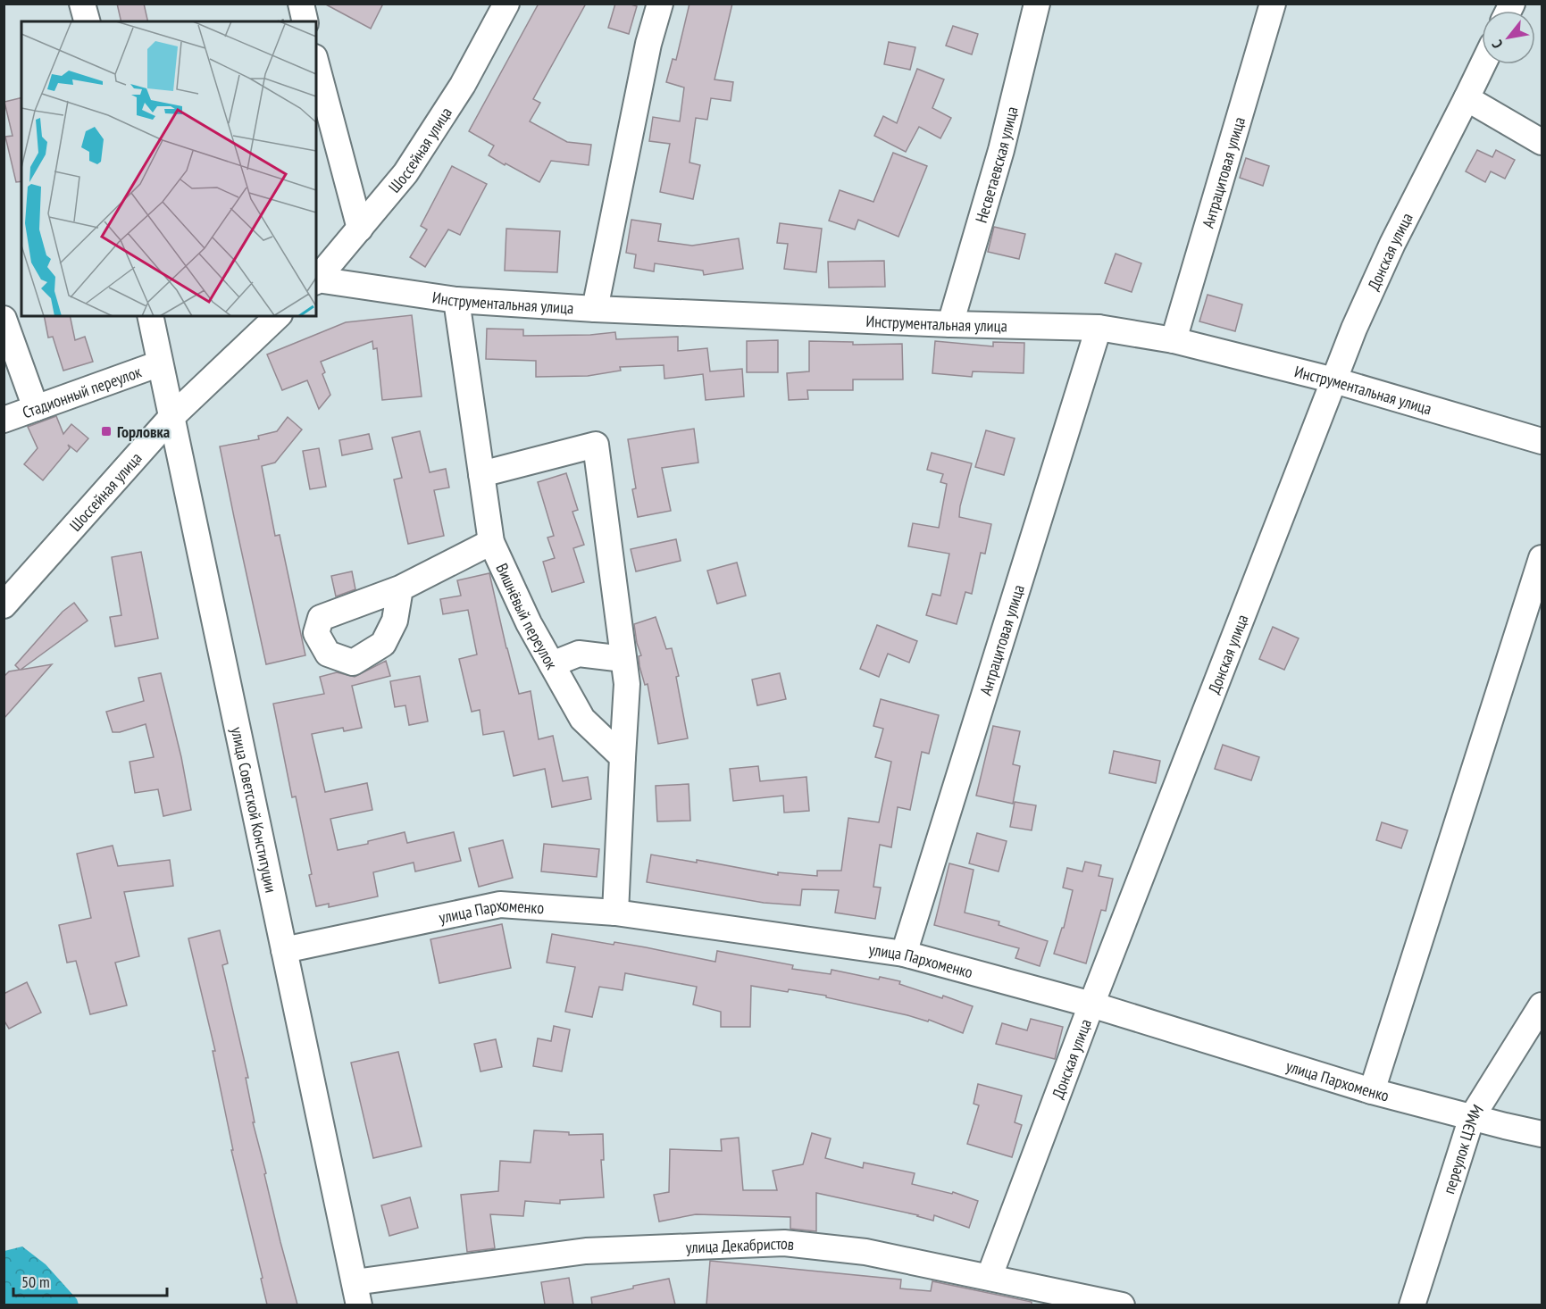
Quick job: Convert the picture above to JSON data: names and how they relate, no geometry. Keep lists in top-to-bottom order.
{
  "streets": {
    "street": [
      "Шоссейная улица",
      "Несветаевская улица",
      "Антрацитовая улица",
      "Донская улица",
      "Инструментальная улица",
      "Стадионный переулок",
      "Вишнёвый переулок",
      "улица Советской Конституции",
      "улица Пархоменко",
      "переулок ЦЭММ",
      "улица Декабристов"
    ]
  },
  "crossings": [
    ["Шоссейная улица", "Инструментальная улица"],
    ["Шоссейная улица", "улица Советской Конституции"],
    ["Несветаевская улица", "Инструментальная улица"],
    ["Антрацитовая улица", "Инструментальная улица"],
    ["Антрацитовая улица", "улица Пархоменко"],
    ["Донская улица", "Инструментальная улица"],
    ["Донская улица", "улица Пархоменко"],
    ["Донская улица", "улица Декабристов"],
    ["Инструментальная улица", "Вишнёвый переулок"],
    ["Стадионный переулок", "улица Советской Конституции"],
    ["улица Советской Конституции", "улица Пархоменко"],
    ["улица Советской Конституции", "улица Декабристов"],
    ["улица Пархоменко", "переулок ЦЭММ"]
  ],
  "places": {
    "transit": ["Горловка"]
  },
  "scale_bar": "50 m",
  "north": "bottom left"
}
